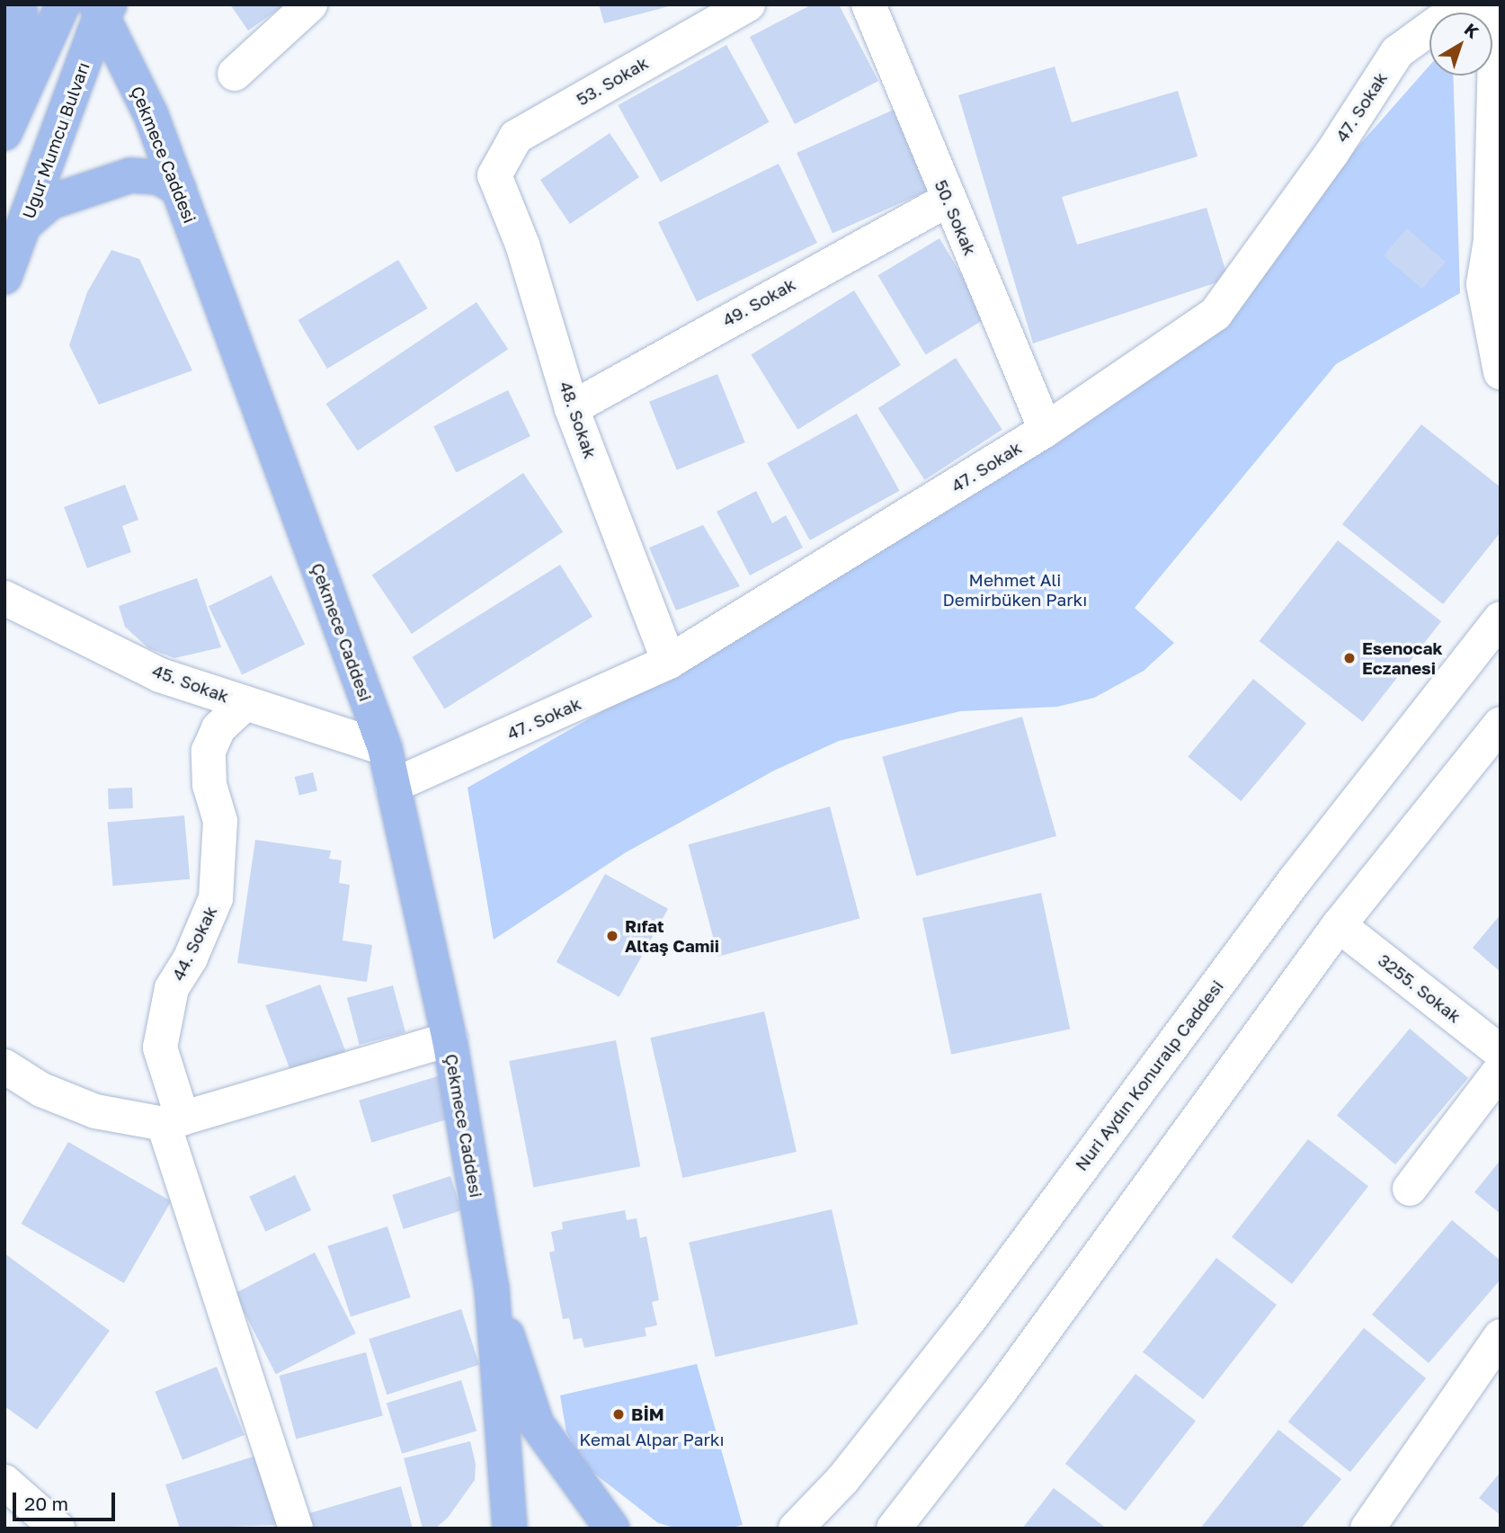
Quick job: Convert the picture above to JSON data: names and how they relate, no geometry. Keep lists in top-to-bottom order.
{
  "streets": {
    "main road": ["Uğur Mumcu Bulvarı", "Çekmece Caddesi"],
    "street": [
      "53. Sokak",
      "47. Sokak",
      "50. Sokak",
      "49. Sokak",
      "48. Sokak",
      "45. Sokak",
      "44. Sokak",
      "3255. Sokak",
      "Nuri Aydın Konuralp Caddesi"
    ]
  },
  "crossings": [
    ["53. Sokak", "48. Sokak"],
    ["47. Sokak", "Çekmece Caddesi"],
    ["47. Sokak", "50. Sokak"],
    ["47. Sokak", "48. Sokak"],
    ["Uğur Mumcu Bulvarı", "Çekmece Caddesi"],
    ["Çekmece Caddesi", "45. Sokak"],
    ["50. Sokak", "49. Sokak"],
    ["49. Sokak", "48. Sokak"],
    ["45. Sokak", "44. Sokak"]
  ],
  "parks": ["Mehmet Ali Demirbüken Parkı", "Kemal Alpar Parkı"],
  "places": ["Esenocak Eczanesi", "Rıfat Altaş Camii", "BİM"],
  "scale_bar": "20 m",
  "north": "top right"
}
